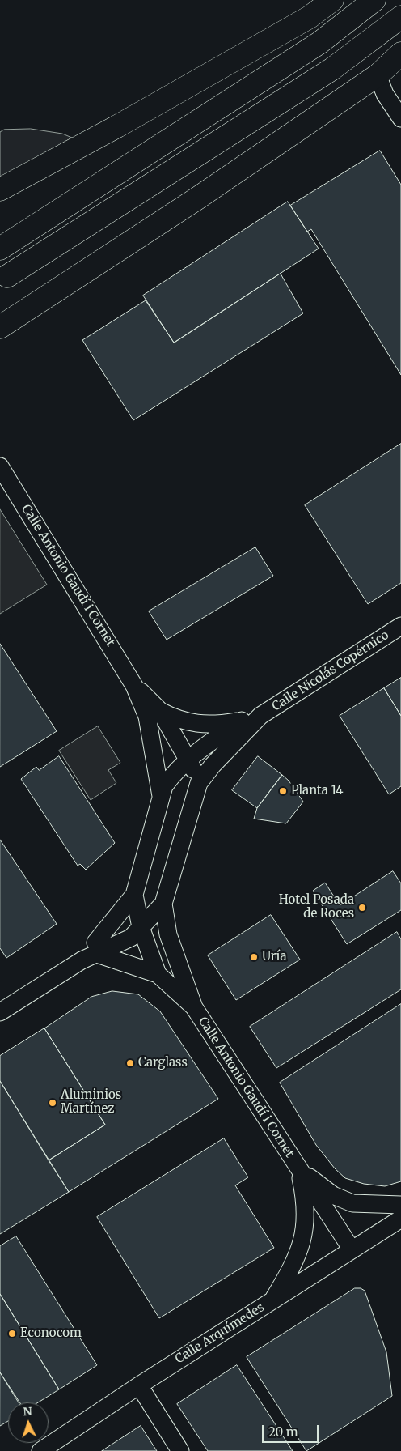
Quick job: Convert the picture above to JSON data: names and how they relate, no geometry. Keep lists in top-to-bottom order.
{
  "streets": {
    "street": ["Calle Antonio Gaudí i Cornet", "Calle Nicolás Copérnico", "Calle Arquímedes"]
  },
  "crossings": [
    ["Calle Antonio Gaudí i Cornet", "Calle Nicolás Copérnico"],
    ["Calle Antonio Gaudí i Cornet", "Calle Arquímedes"]
  ],
  "places": [
    "Planta 14",
    "Hotel Posada de Roces",
    "Uría",
    "Carglass",
    "Aluminios Martínez",
    "Econocom"
  ],
  "scale_bar": "20 m",
  "north": "top"
}
